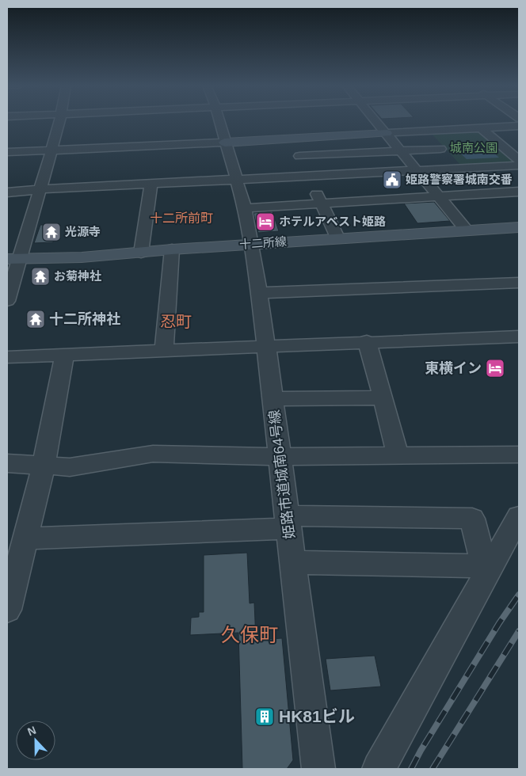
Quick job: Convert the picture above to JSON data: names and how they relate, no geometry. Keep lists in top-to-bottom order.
{
  "streets": {
    "street": ["十二所線", "姫路市道城南64号線"]
  },
  "crossings": [
    ["十二所線", "姫路市道城南64号線"]
  ],
  "districts": ["十二所前町", "忍町", "久保町"],
  "parks": ["城南公園"],
  "places": {
    "public building": ["姫路警察署城南交番"],
    "hotel": ["ホテルアベスト姫路", "東横イン"],
    "temple": ["光源寺", "お菊神社", "十二所神社"],
    "building": ["HK81ビル"]
  },
  "north": "top"
}
